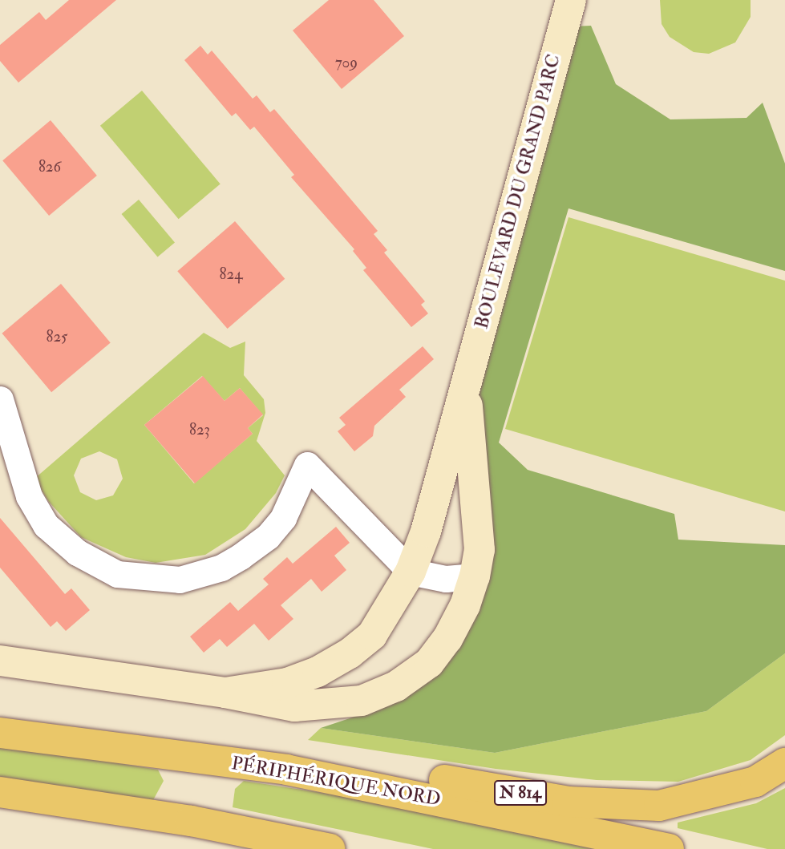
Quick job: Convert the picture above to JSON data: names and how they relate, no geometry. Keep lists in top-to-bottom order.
{
  "streets": {
    "highway": ["PÉRIPHÉRIQUE NORD", "N 814"],
    "street": ["BOULEVARD DU GRAND PARC"]
  },
  "crossings": [
    ["PÉRIPHÉRIQUE NORD", "N 814"]
  ],
  "house_numbers": [
    "709",
    "826",
    "824",
    "825",
    "823"
  ]
}
